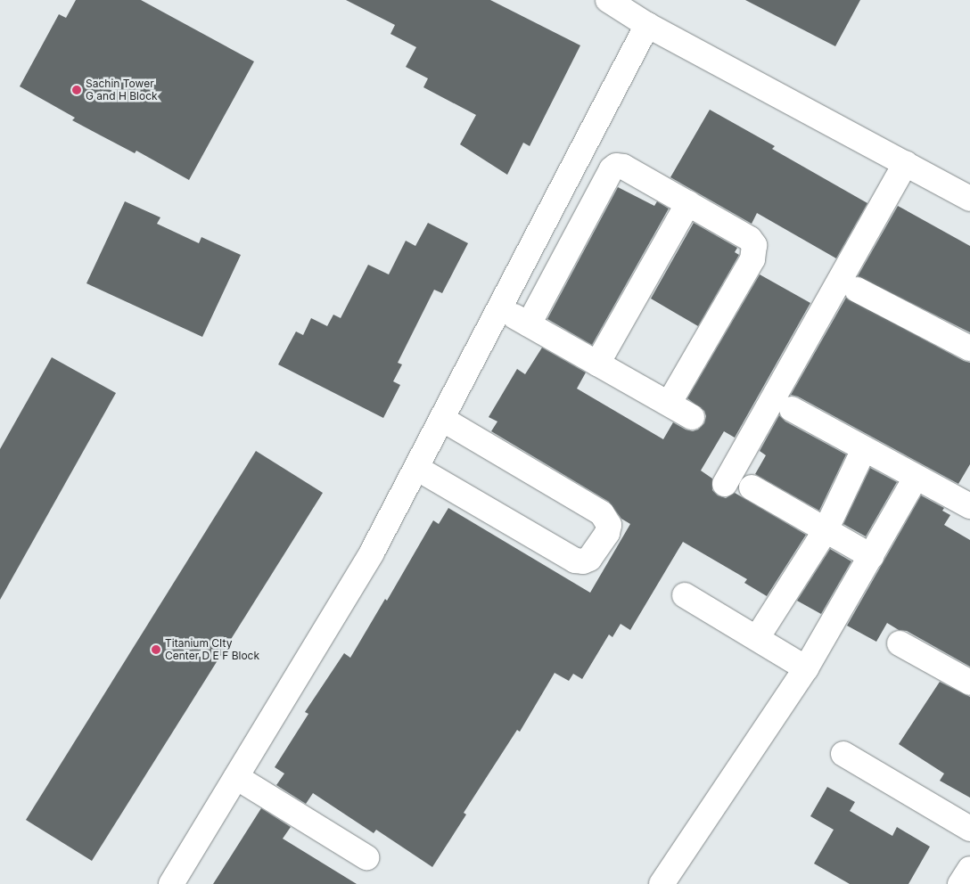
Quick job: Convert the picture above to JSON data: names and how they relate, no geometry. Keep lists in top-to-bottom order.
{
  "places": ["Sachin Tower G and H Block", "Titanium CIty Center D E F Block"]
}
